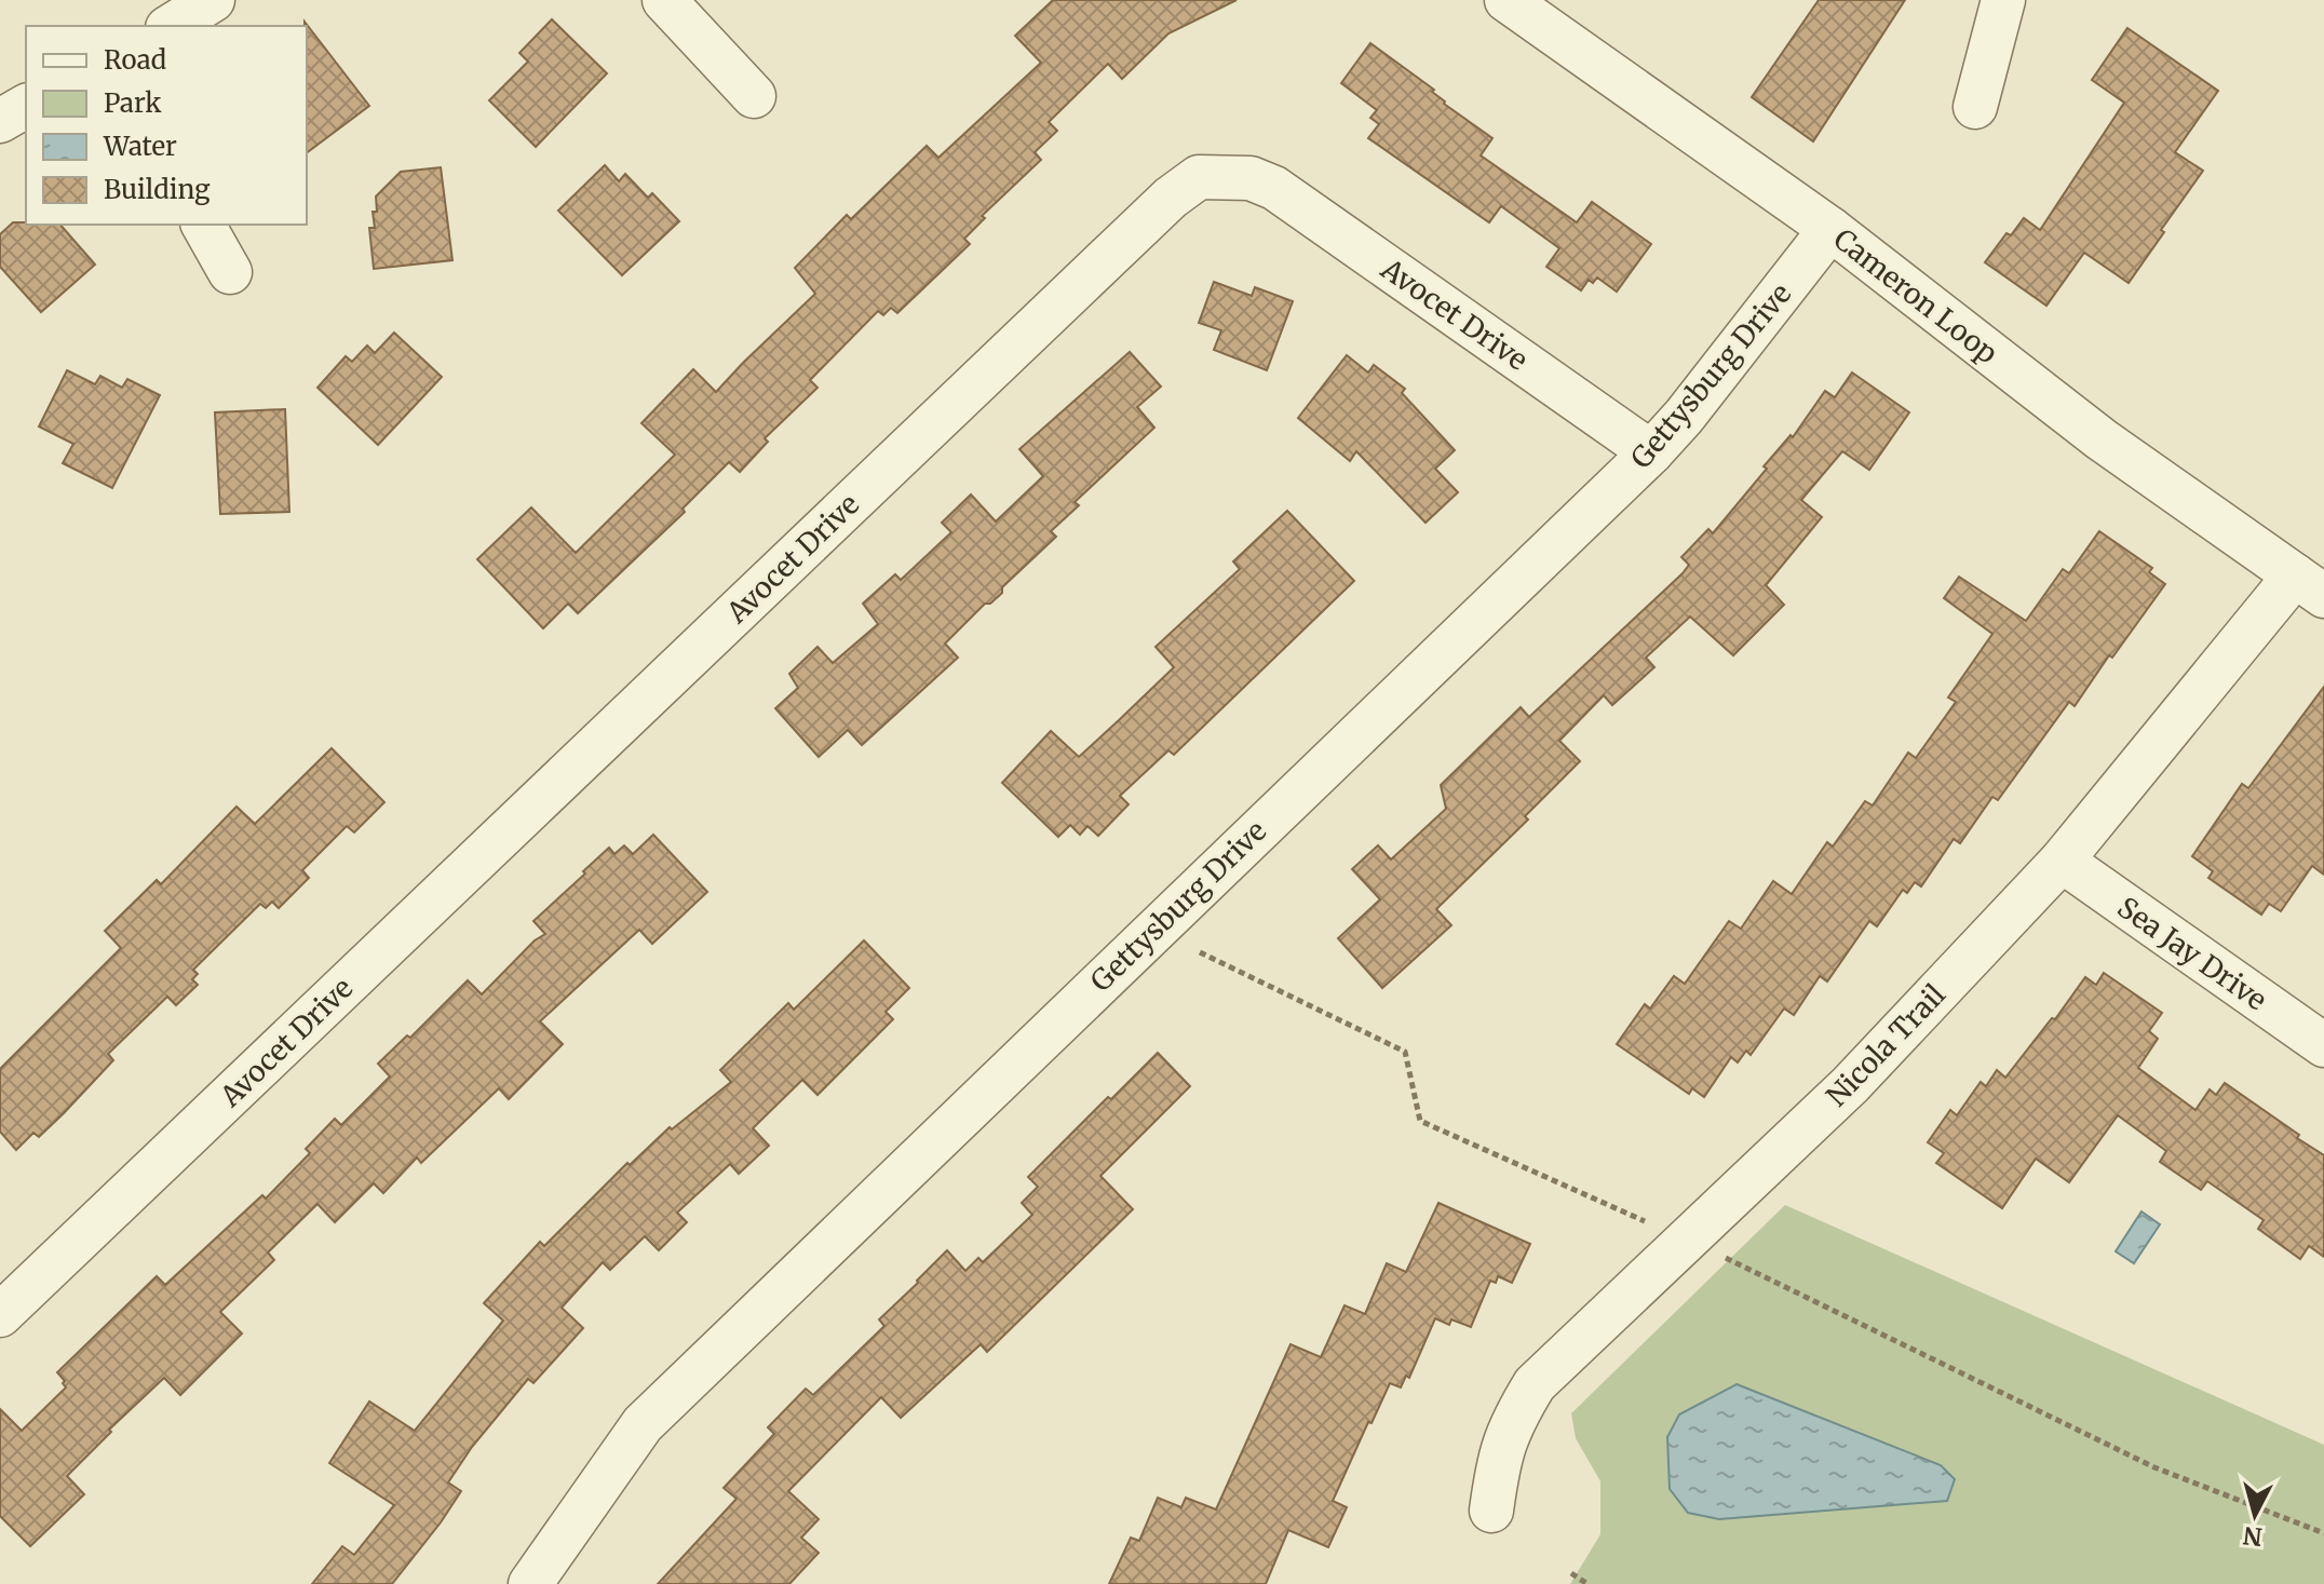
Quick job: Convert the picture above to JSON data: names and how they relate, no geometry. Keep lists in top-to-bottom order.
{
  "streets": {
    "street": [
      "Cameron Loop",
      "Avocet Drive",
      "Gettysburg Drive",
      "Sea Jay Drive",
      "Nicola Trail"
    ]
  },
  "crossings": [
    ["Cameron Loop", "Gettysburg Drive"],
    ["Cameron Loop", "Nicola Trail"],
    ["Avocet Drive", "Gettysburg Drive"],
    ["Sea Jay Drive", "Nicola Trail"]
  ],
  "legend": [
    "Road",
    "Park",
    "Water",
    "Building"
  ],
  "north": "bottom"
}
